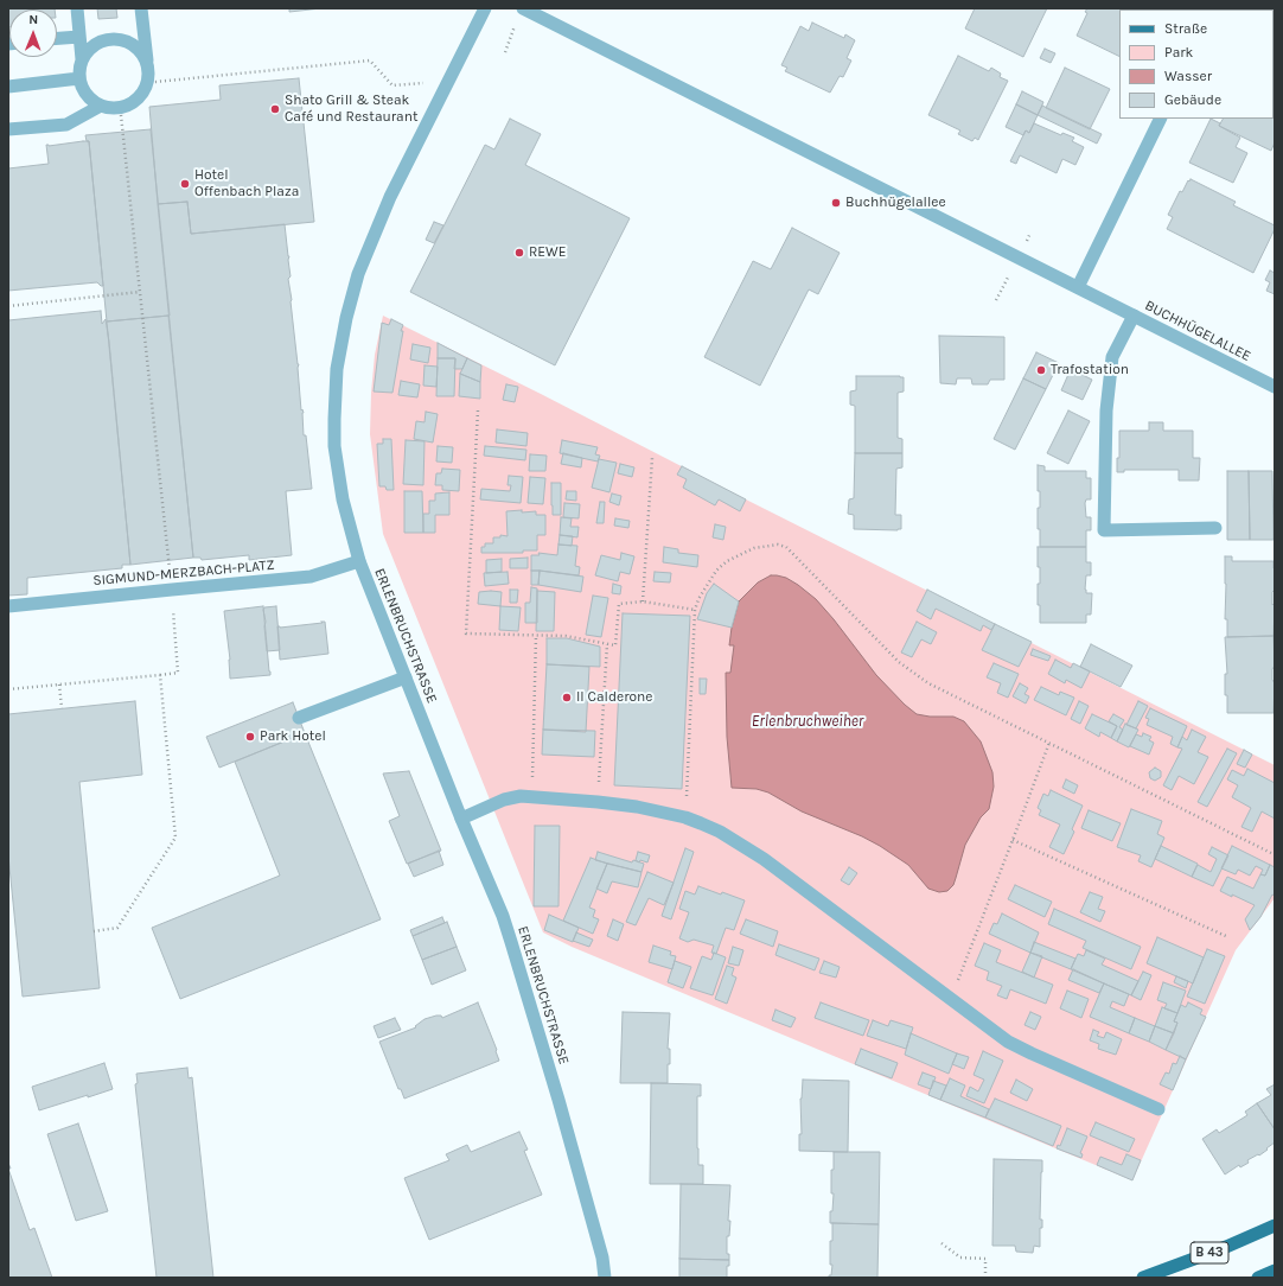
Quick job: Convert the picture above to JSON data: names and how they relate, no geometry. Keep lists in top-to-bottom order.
{
  "streets": {
    "main road": ["B 43"],
    "street": ["BUCHHÜGELALLEE", "SIGMUND-MERZBACH-PLATZ", "ERLENBRUCHSTRASSE"]
  },
  "crossings": [
    ["SIGMUND-MERZBACH-PLATZ", "ERLENBRUCHSTRASSE"]
  ],
  "water": ["Erlenbruchweiher"],
  "places": [
    "Shato Grill & Steak Café und Restaurant",
    "Hotel Offenbach Plaza",
    "Buchhügelallee",
    "REWE",
    "Trafostation",
    "Il Calderone",
    "Park Hotel"
  ],
  "legend": [
    "Straße",
    "Park",
    "Wasser",
    "Gebäude"
  ],
  "north": "top"
}
